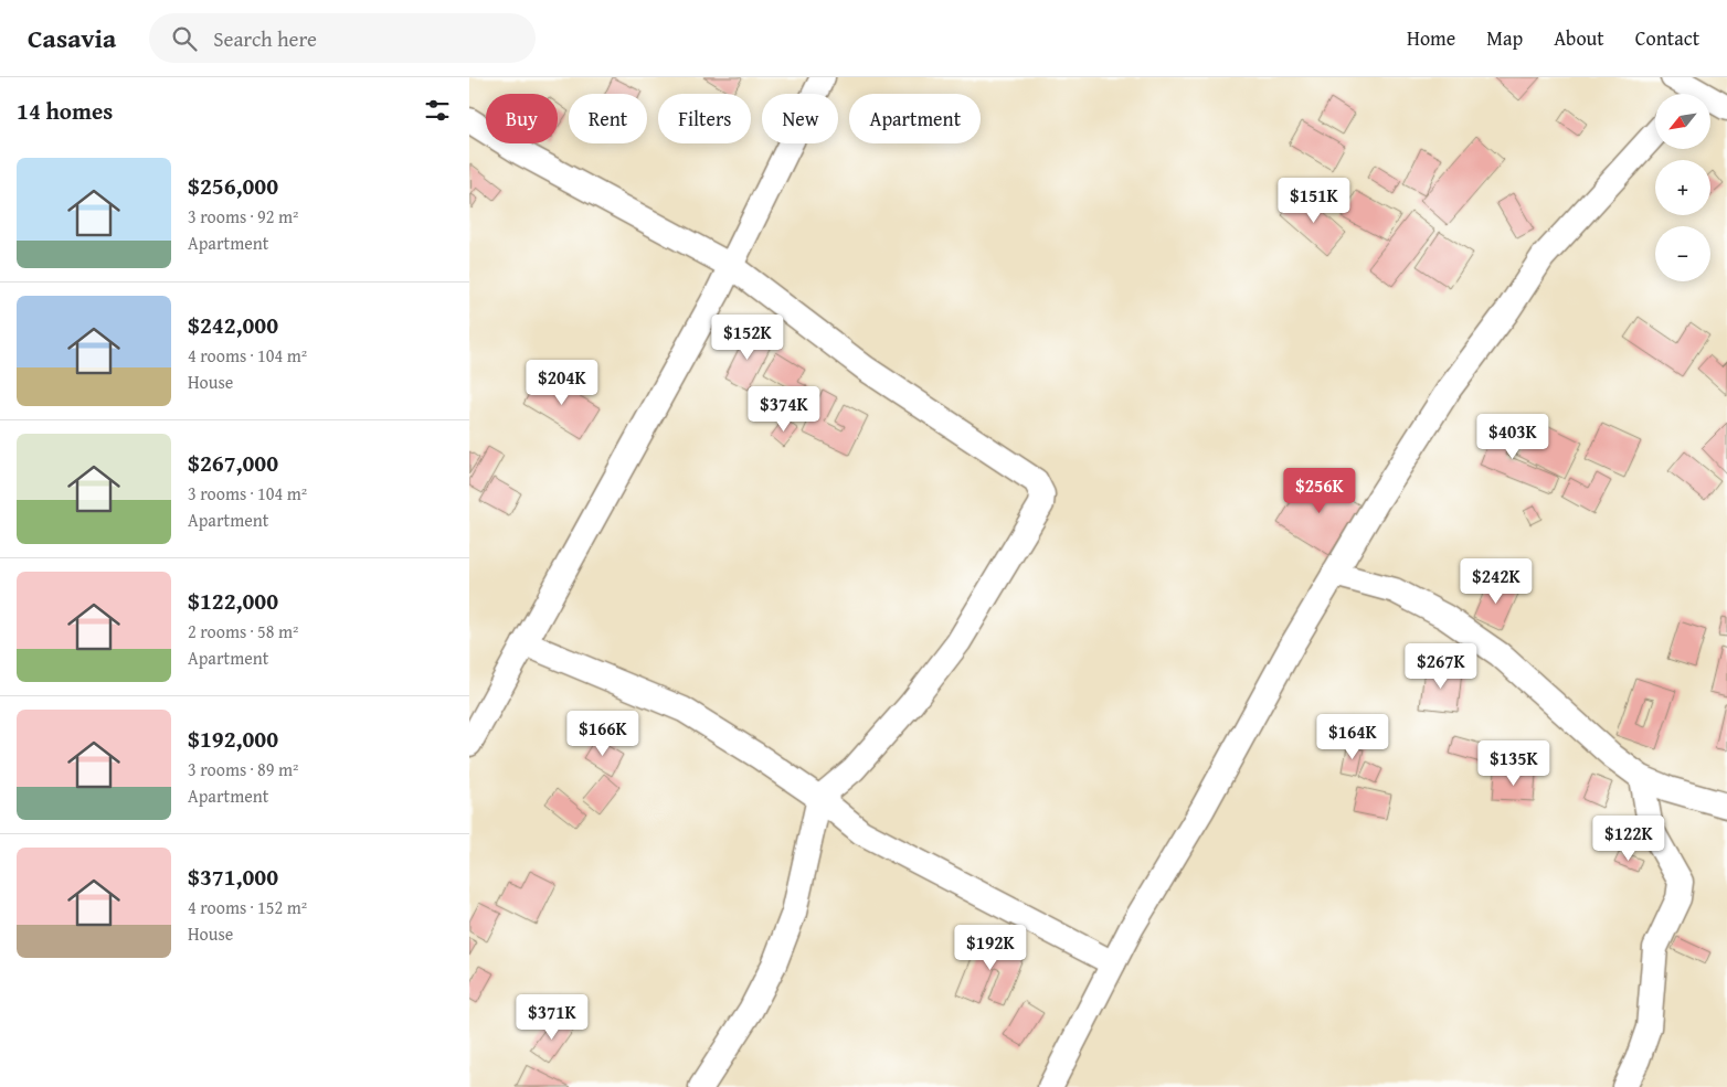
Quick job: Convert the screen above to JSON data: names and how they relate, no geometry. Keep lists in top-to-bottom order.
{
  "north": "bottom left",
  "page": {
    "header": "Casavia",
    "search": "Search here",
    "nav": [
      "Home",
      "Map",
      "About",
      "Contact"
    ],
    "heading": "14 homes",
    "map_buttons": ["+", "−"],
    "chip": [
      "Buy",
      "Rent",
      "Filters",
      "New",
      "Apartment"
    ],
    "list": [
      {
        "name": "$256,000",
        "note": "3 rooms · 92 m² · Apartment"
      },
      {
        "name": "$242,000",
        "note": "4 rooms · 104 m² · House"
      },
      {
        "name": "$267,000",
        "note": "3 rooms · 104 m² · Apartment"
      },
      {
        "name": "$122,000",
        "note": "2 rooms · 58 m² · Apartment"
      },
      {
        "name": "$192,000",
        "note": "3 rooms · 89 m² · Apartment"
      },
      {
        "name": "$371,000",
        "note": "4 rooms · 152 m² · House"
      }
    ],
    "price": [
      "$151K",
      "$152K",
      "$204K",
      "$374K",
      "$403K",
      "$256K",
      "$242K",
      "$267K",
      "$166K",
      "$164K",
      "$135K",
      "$122K",
      "$192K",
      "$371K"
    ]
  }
}
